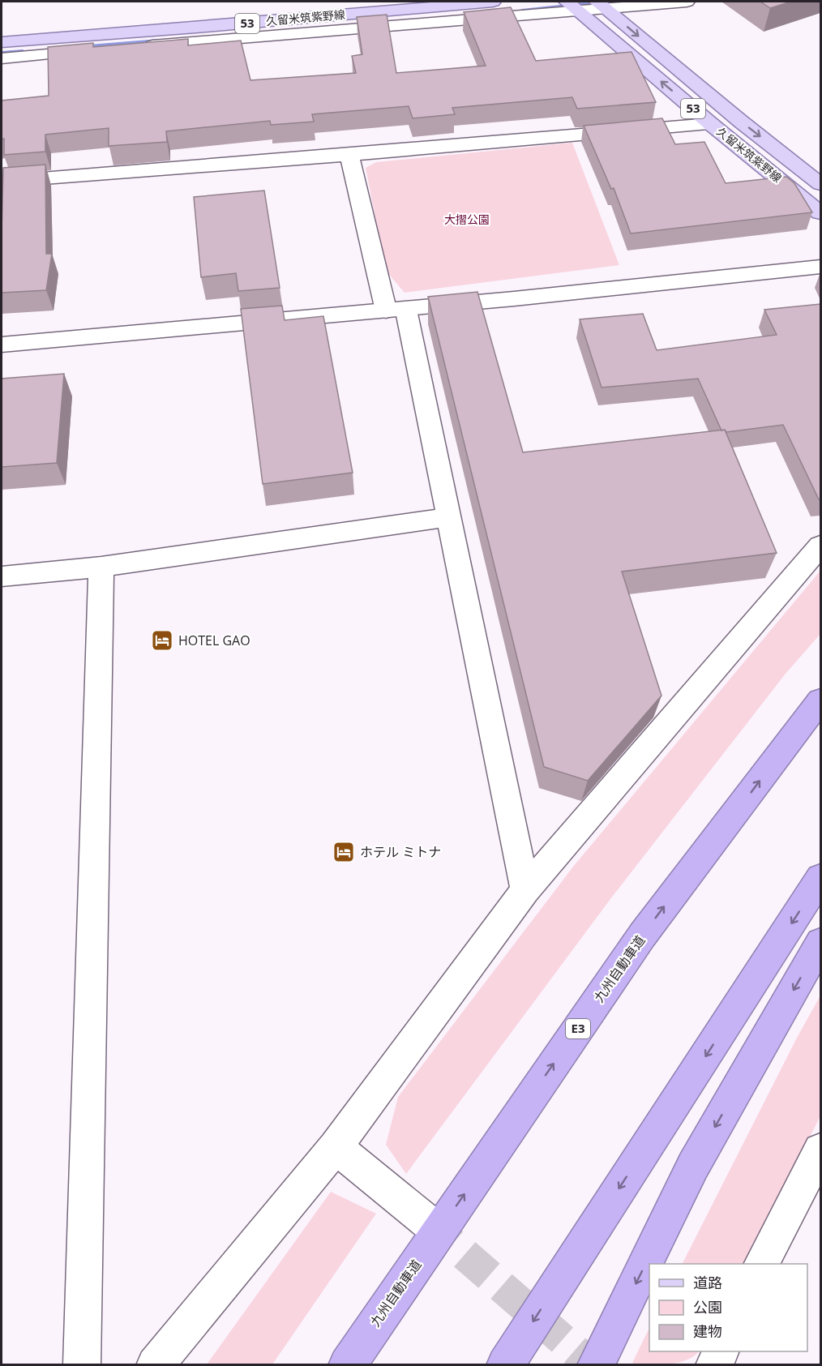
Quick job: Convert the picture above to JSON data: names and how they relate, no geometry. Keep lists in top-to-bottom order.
{
  "streets": {
    "highway": ["九州自動車道", "E3"],
    "main road": ["久留米筑紫野線", "53"]
  },
  "parks": ["大摺公園"],
  "places": {
    "hotel": ["HOTEL GAO", "ホテル ミトナ"]
  },
  "legend": ["道路", "公園", "建物"]
}
